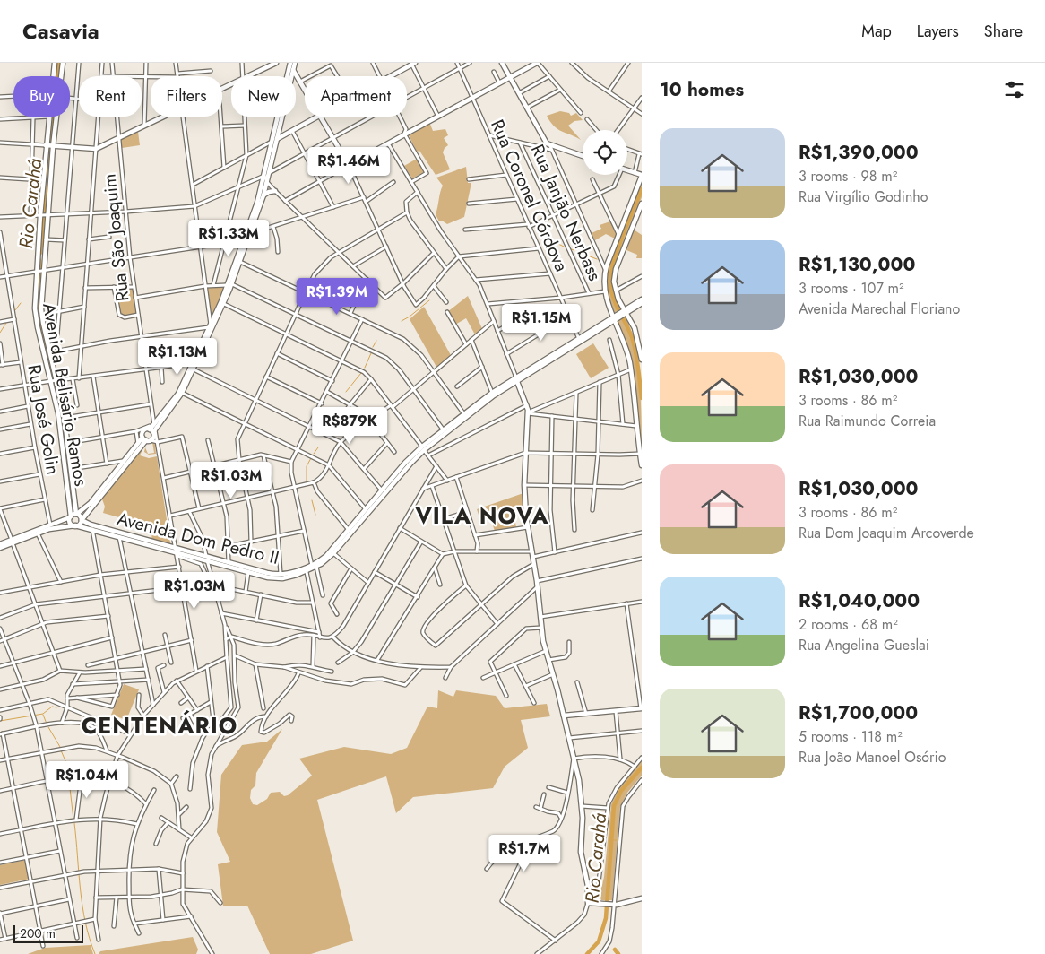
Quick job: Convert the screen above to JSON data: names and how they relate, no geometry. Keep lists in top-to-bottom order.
{
  "streets": {
    "main road": ["Avenida Belisário Ramos", "Avenida Dom Pedro II"],
    "street": [
      "Rua Coronel Córdova",
      "Rua Janjão Nerbass",
      "Rua São Joaquim",
      "Rua José Golin"
    ]
  },
  "crossings": [
    ["Rua Coronel Córdova", "Avenida Dom Pedro II"],
    ["Rua São Joaquim", "Avenida Dom Pedro II"],
    ["Avenida Belisário Ramos", "Avenida Dom Pedro II"]
  ],
  "districts": ["VILA NOVA", "CENTENÁRIO"],
  "water": ["Rio Carahá"],
  "scale_bar": "200 m",
  "page": {
    "header": "Casavia",
    "nav": ["Map", "Layers", "Share"],
    "heading": "10 homes",
    "chip": [
      "Buy",
      "Rent",
      "Filters",
      "New",
      "Apartment"
    ],
    "list": [
      {
        "name": "R$1,390,000",
        "note": "3 rooms · 98 m² · Rua Virgílio Godinho"
      },
      {
        "name": "R$1,130,000",
        "note": "3 rooms · 107 m² · Avenida Marechal Floriano"
      },
      {
        "name": "R$1,030,000",
        "note": "3 rooms · 86 m² · Rua Raimundo Correia"
      },
      {
        "name": "R$1,030,000",
        "note": "3 rooms · 86 m² · Rua Dom Joaquim Arcoverde"
      },
      {
        "name": "R$1,040,000",
        "note": "2 rooms · 68 m² · Rua Angelina Gueslai"
      },
      {
        "name": "R$1,700,000",
        "note": "5 rooms · 118 m² · Rua João Manoel Osório"
      }
    ],
    "price": [
      "R$1.46M",
      "R$1.33M",
      "R$1.39M",
      "R$1.15M",
      "R$1.13M",
      "R$879K",
      "R$1.03M",
      "R$1.03M",
      "R$1.04M",
      "R$1.7M"
    ],
    "scale": "200 m"
  }
}
